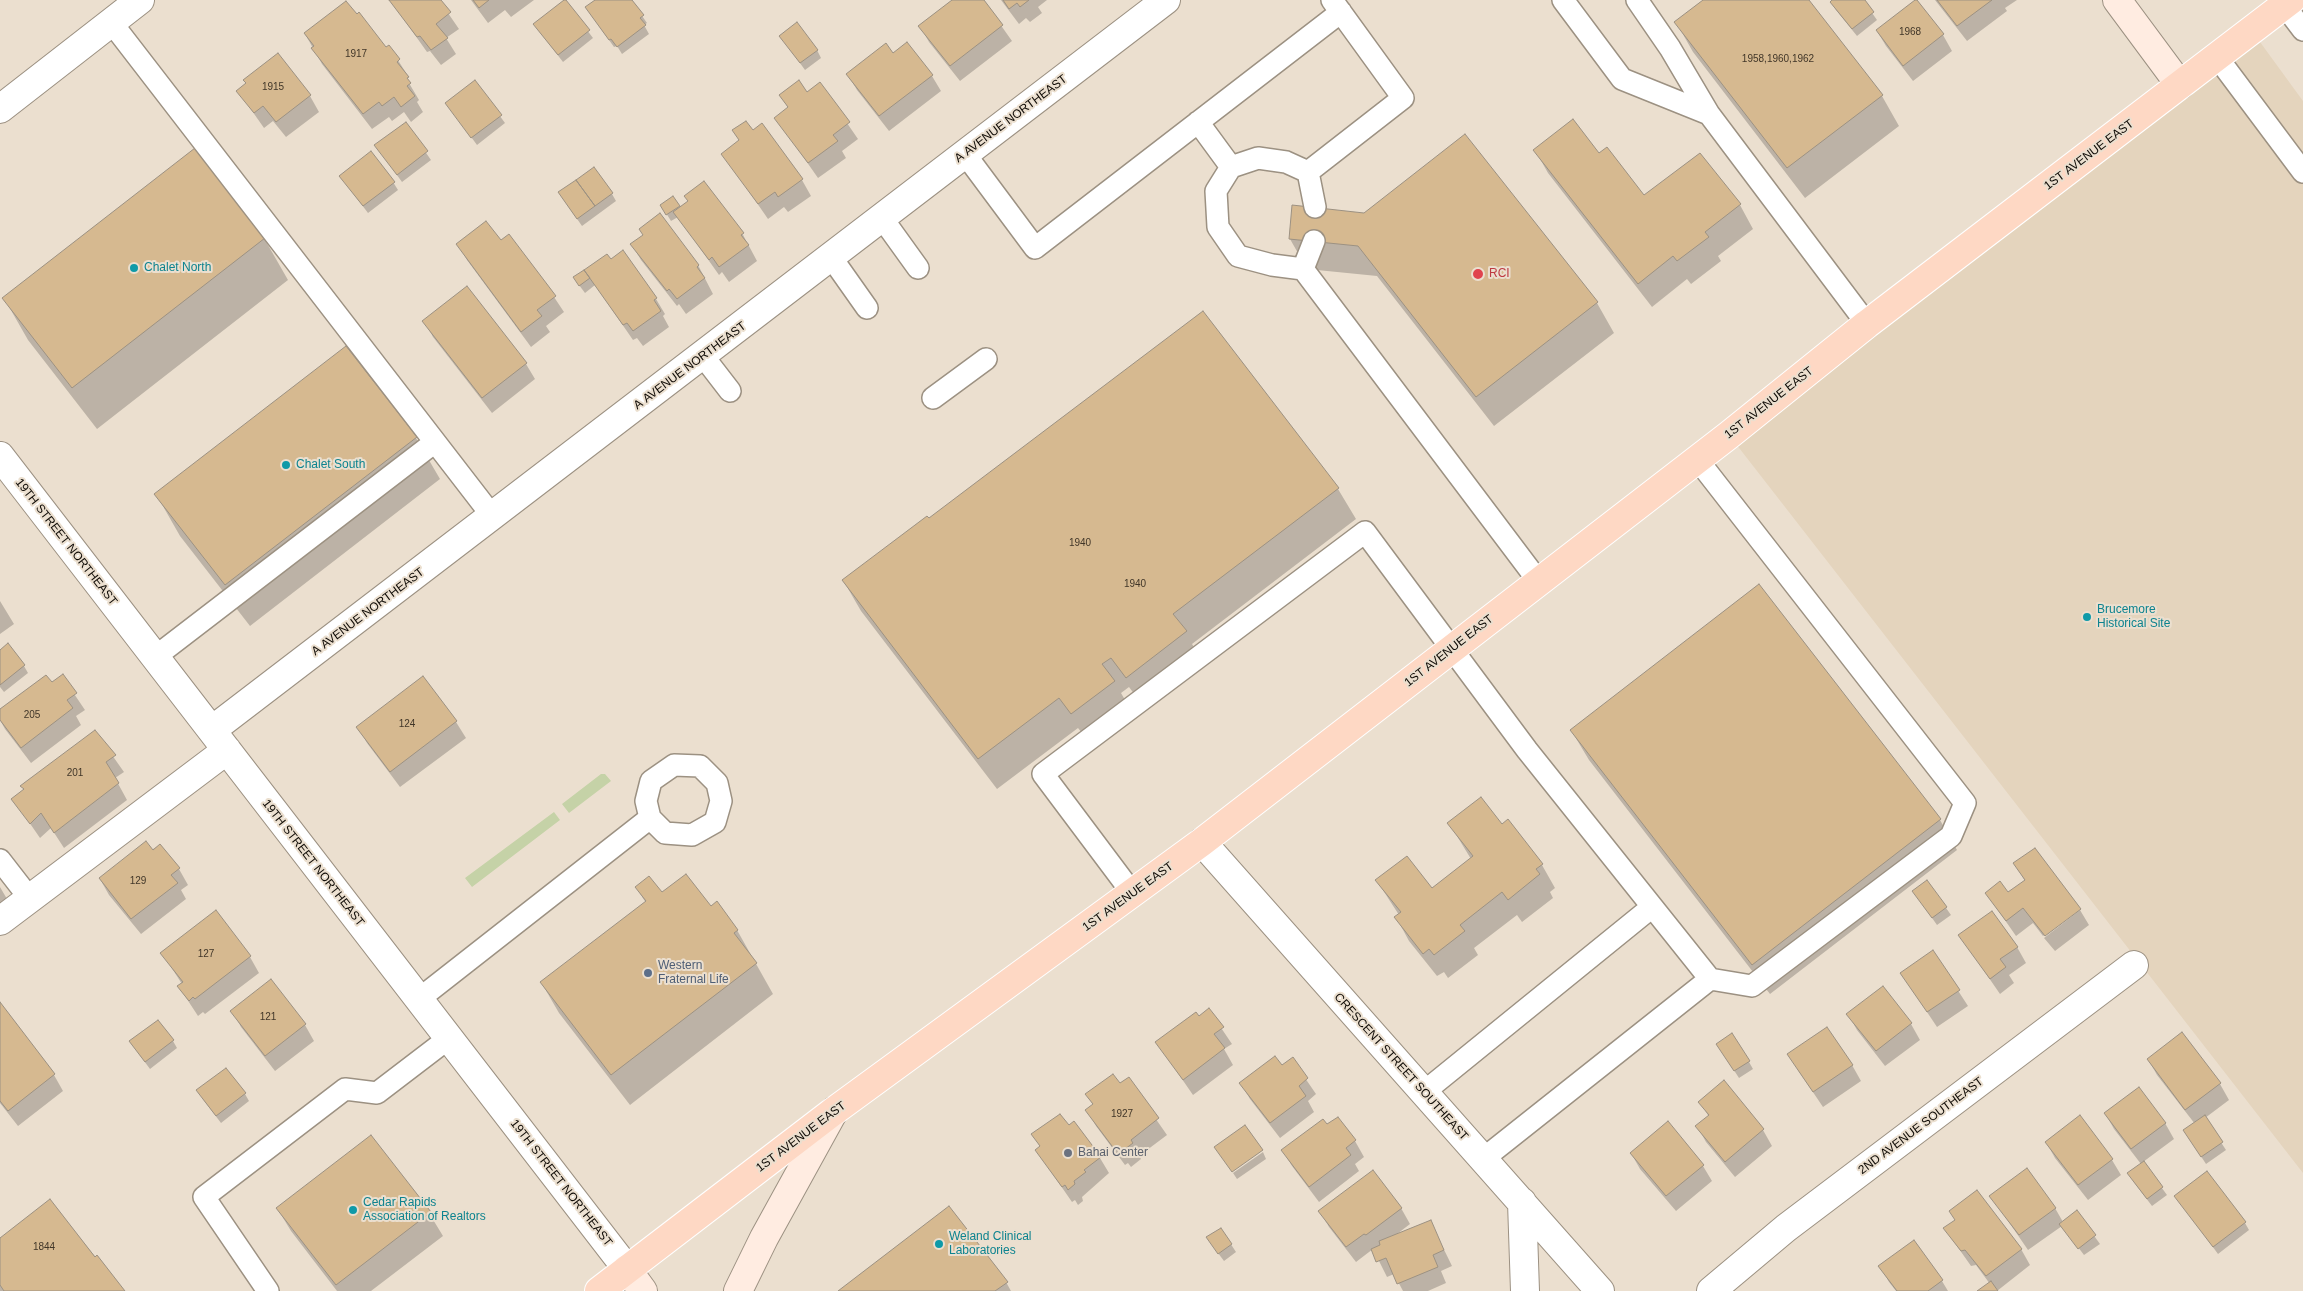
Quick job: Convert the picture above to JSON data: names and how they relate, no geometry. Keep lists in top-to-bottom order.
{
  "streets": {
    "main road": ["1ST AVENUE EAST"],
    "street": [
      "A AVENUE NORTHEAST",
      "19TH STREET NORTHEAST",
      "CRESCENT STREET SOUTHEAST",
      "2ND AVENUE SOUTHEAST"
    ]
  },
  "crossings": [
    ["A AVENUE NORTHEAST", "19TH STREET NORTHEAST"],
    ["1ST AVENUE EAST", "19TH STREET NORTHEAST"],
    ["1ST AVENUE EAST", "CRESCENT STREET SOUTHEAST"]
  ],
  "places": [
    "Chalet North",
    "RCI",
    "Chalet South",
    "Brucemore Historical Site",
    "Western Fraternal Life",
    "Bahai Center",
    "Cedar Rapids Association of Realtors",
    "Weland Clinical Laboratories"
  ],
  "house_numbers": [
    "1968",
    "1917",
    "1958,1960,1962",
    "1915",
    "1940",
    "1940",
    "205",
    "124",
    "201",
    "129",
    "127",
    "121",
    "1927",
    "1844"
  ]
}
